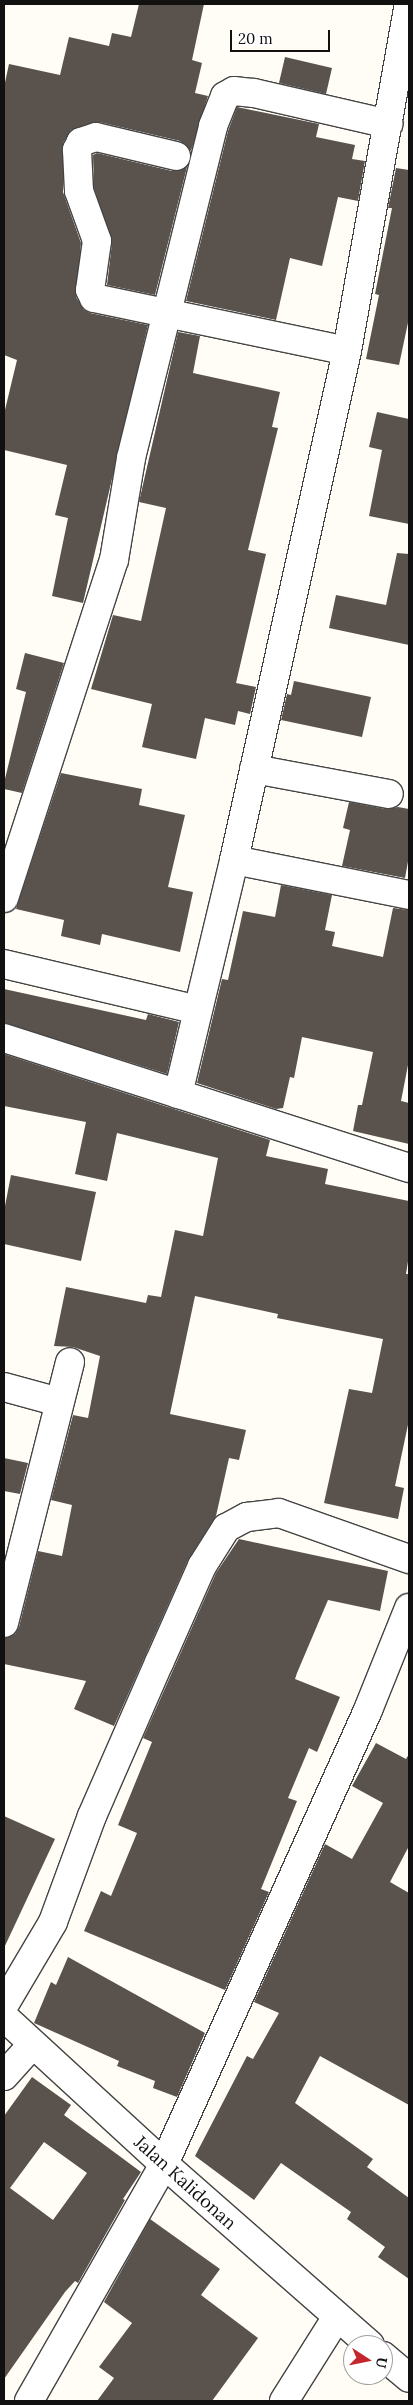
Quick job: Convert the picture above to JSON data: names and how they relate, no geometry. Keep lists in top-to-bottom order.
{
  "streets": {
    "street": ["Jalan Kalidonan"]
  },
  "scale_bar": "20 m",
  "north": "right"
}
